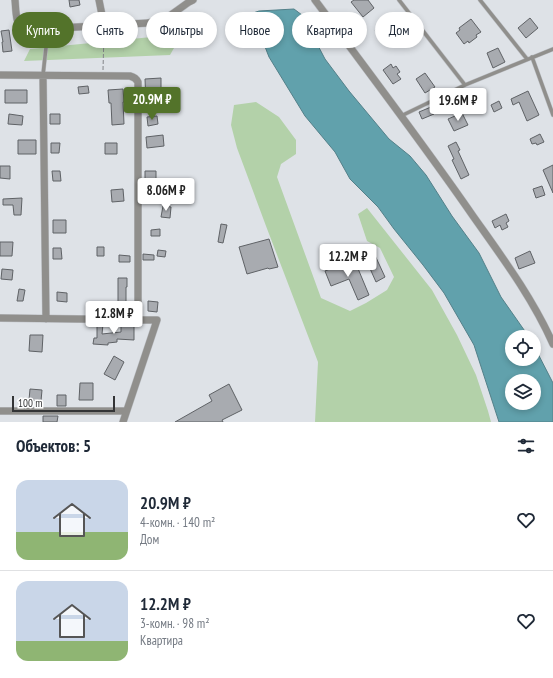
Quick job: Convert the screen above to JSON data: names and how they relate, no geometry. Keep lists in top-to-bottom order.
{
  "scale_bar": "100 m",
  "page": {
    "chip": [
      "Купить",
      "Снять",
      "Фильтры",
      "Новое",
      "Квартира",
      "Дом"
    ],
    "price": [
      "20.9M ₽",
      "19.6M ₽",
      "8.06M ₽",
      "12.2M ₽",
      "12.8M ₽"
    ],
    "scale": "100 m",
    "heading": "Объектов: 5",
    "list": [
      {
        "name": "20.9M ₽",
        "note": "4-комн. · 140 m² · Дом"
      },
      {
        "name": "12.2M ₽",
        "note": "3-комн. · 98 m² · Квартира"
      }
    ]
  }
}
